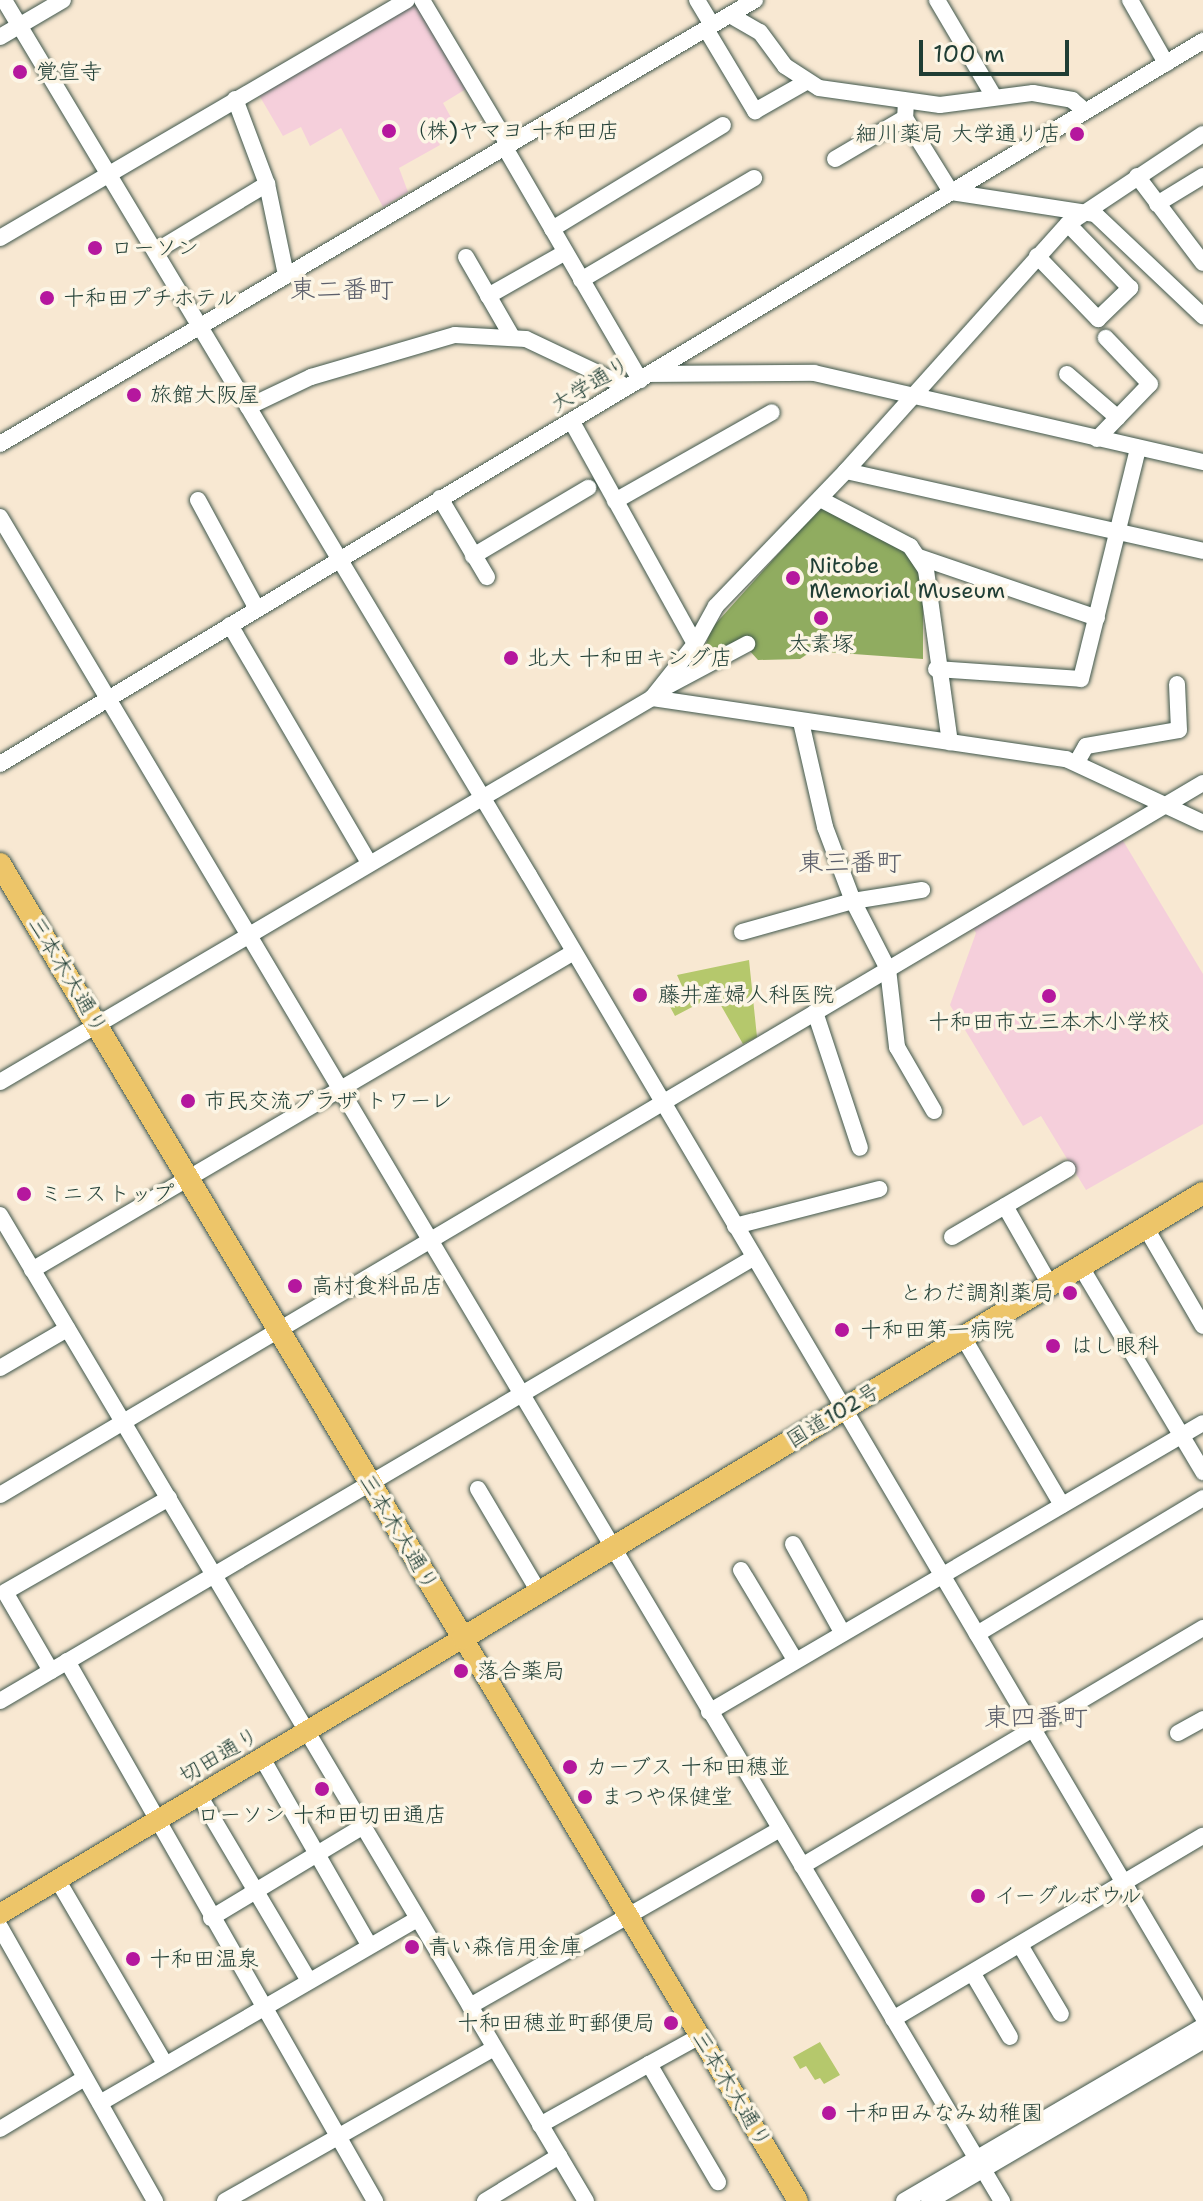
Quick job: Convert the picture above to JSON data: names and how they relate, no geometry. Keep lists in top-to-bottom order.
{
  "streets": {
    "highway": ["三本木大通り", "国道102号"],
    "main road": ["切田通り"],
    "street": ["大学通り"]
  },
  "crossings": [
    ["三本木大通り", "国道102号"],
    ["三本木大通り", "切田通り"],
    ["国道102号", "切田通り"]
  ],
  "districts": ["東二番町", "東三番町", "東四番町"],
  "places": [
    "覚宣寺",
    "（株)ヤマヨ 十和田店",
    "細川薬局 大学通り店",
    "ローソン",
    "十和田プチホテル",
    "旅館大阪屋",
    "Nitobe Memorial Museum",
    "太素塚",
    "北大 十和田キング店",
    "藤井産婦人科医院",
    "十和田市立三本木小学校",
    "市民交流プラザ トワーレ",
    "ミニストップ",
    "高村食料品店",
    "とわだ調剤薬局",
    "十和田第一病院",
    "はし眼科",
    "落合薬局",
    "カーブス 十和田穂並",
    "ローソン 十和田切田通店",
    "まつや保健堂",
    "イーグルボウル",
    "青い森信用金庫",
    "十和田温泉",
    "十和田穂並町郵便局",
    "十和田みなみ幼稚園"
  ],
  "scale_bar": "100 m"
}
